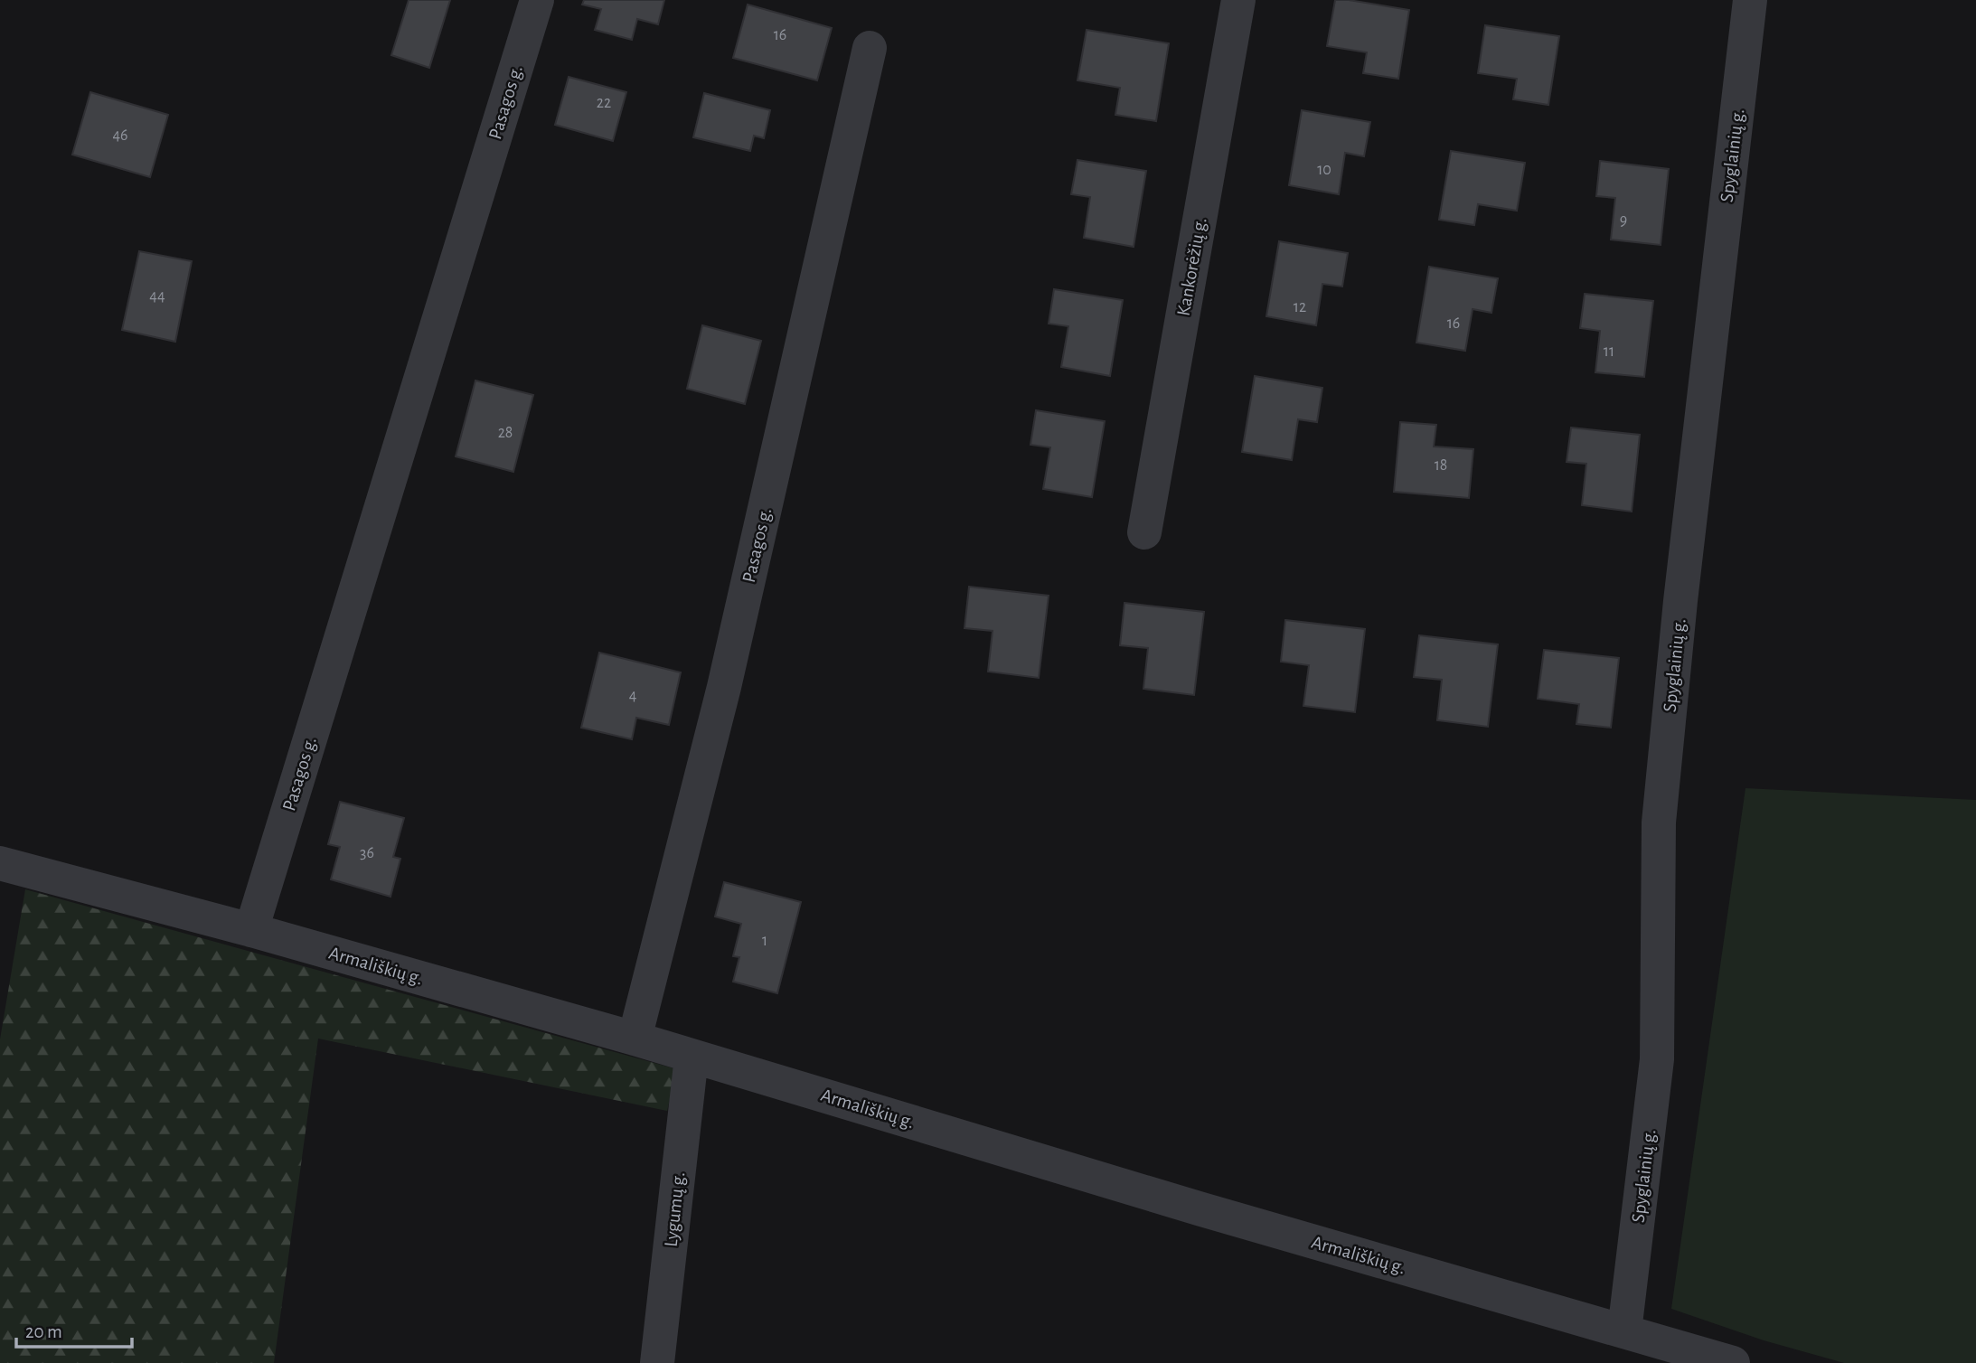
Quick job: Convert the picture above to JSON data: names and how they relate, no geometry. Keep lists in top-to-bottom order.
{
  "streets": {
    "street": [
      "Pasagos g.",
      "Spyglainių g.",
      "Kankorėžių g.",
      "Armališkių g.",
      "Lygumų g."
    ]
  },
  "crossings": [
    ["Pasagos g.", "Armališkių g."],
    ["Spyglainių g.", "Armališkių g."],
    ["Armališkių g.", "Lygumų g."]
  ],
  "house_numbers": [
    "16",
    "22",
    "46",
    "10",
    "9",
    "44",
    "12",
    "16",
    "11",
    "28",
    "18",
    "4",
    "36",
    "1"
  ],
  "scale_bar": "20 m"
}
